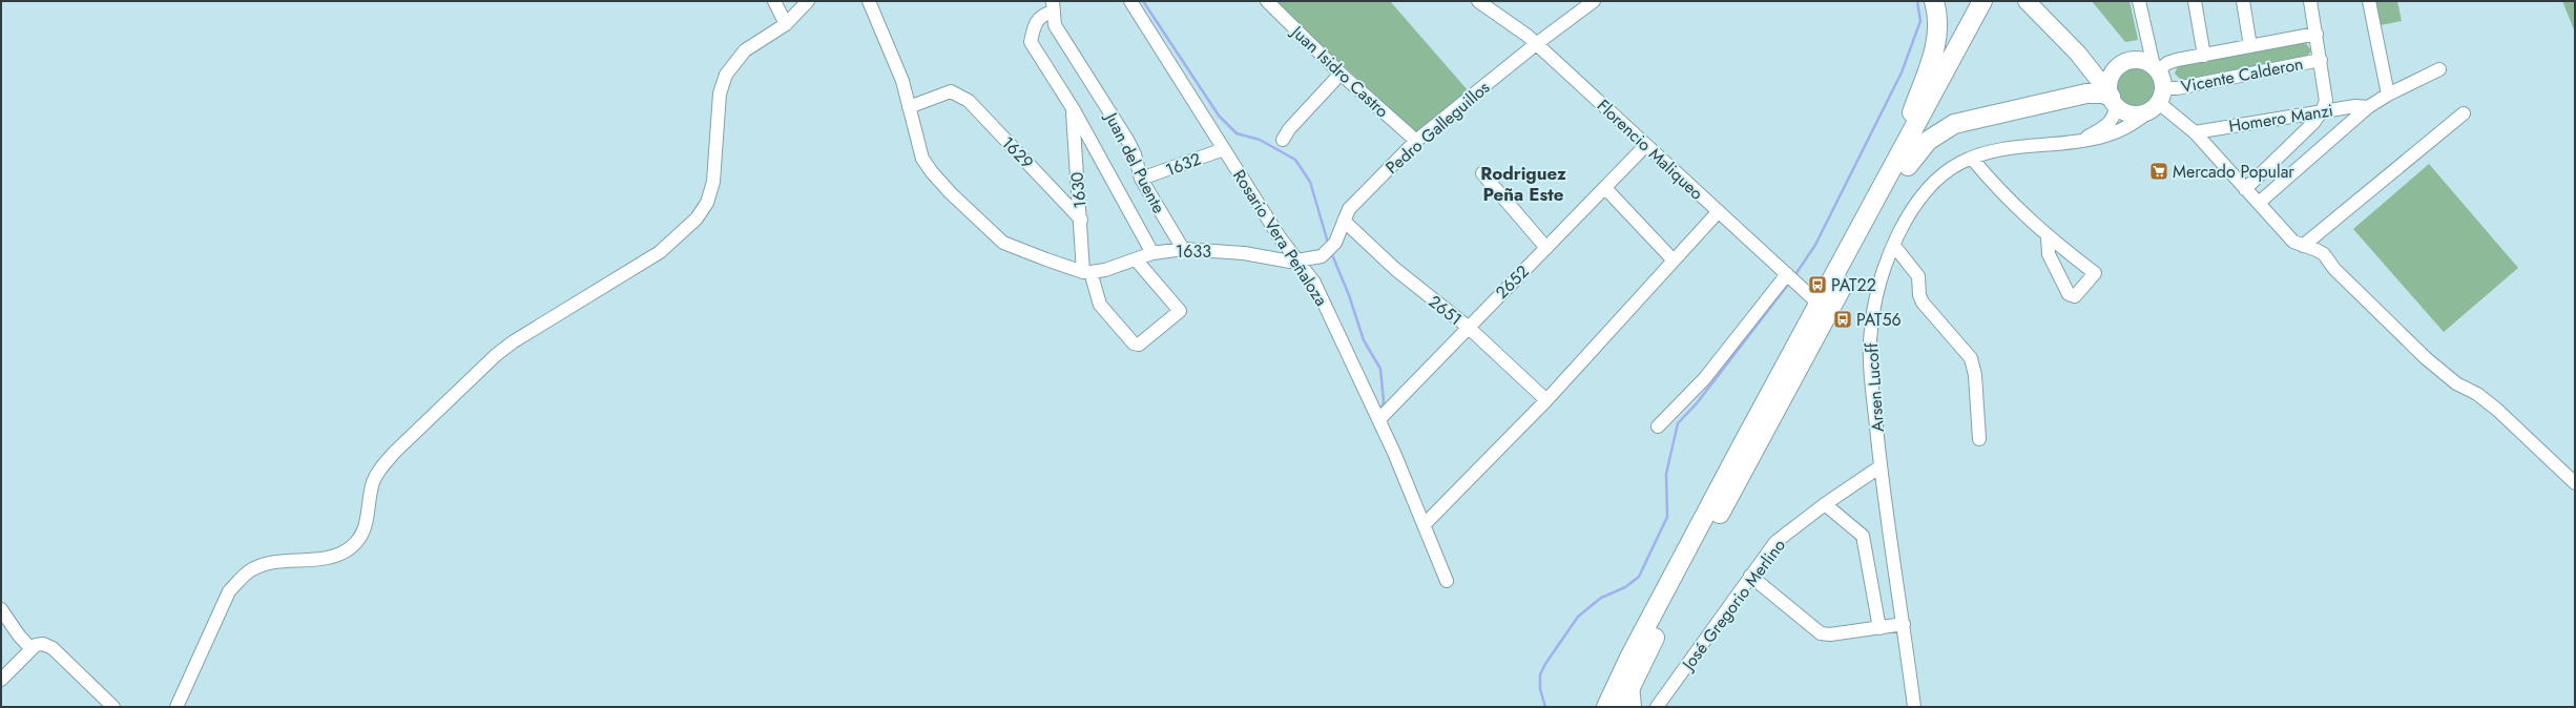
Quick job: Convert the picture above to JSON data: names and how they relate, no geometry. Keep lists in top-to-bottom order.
{
  "streets": {
    "street": [
      "Juan Isidro Castro",
      "Vicente Calderon",
      "Homero Manzi",
      "Pedro Galleguillos",
      "Florencio Maliqueo",
      "1629",
      "Juan del Puente",
      "1632",
      "1630",
      "Rosario Vera Peñaloza",
      "1633",
      "2652",
      "2651",
      "Arsen Lucoff",
      "José Gregorio Merlino"
    ]
  },
  "crossings": [
    ["Juan Isidro Castro", "Pedro Galleguillos"],
    ["Vicente Calderon", "Arsen Lucoff"],
    ["Pedro Galleguillos", "Florencio Maliqueo"],
    ["Pedro Galleguillos", "Rosario Vera Peñaloza"],
    ["Pedro Galleguillos", "1633"],
    ["Pedro Galleguillos", "2651"],
    ["Florencio Maliqueo", "2652"],
    ["1629", "1630"],
    ["Juan del Puente", "1632"],
    ["Juan del Puente", "1630"],
    ["Juan del Puente", "1633"],
    ["1632", "Rosario Vera Peñaloza"],
    ["1630", "1633"],
    ["Rosario Vera Peñaloza", "1633"],
    ["Rosario Vera Peñaloza", "2652"],
    ["2652", "2651"],
    ["Arsen Lucoff", "José Gregorio Merlino"]
  ],
  "districts": ["Rodriguez Peña Este"],
  "places": {
    "supermarket": ["Mercado Popular"],
    "bus stop": ["PAT22", "PAT56"]
  }
}
